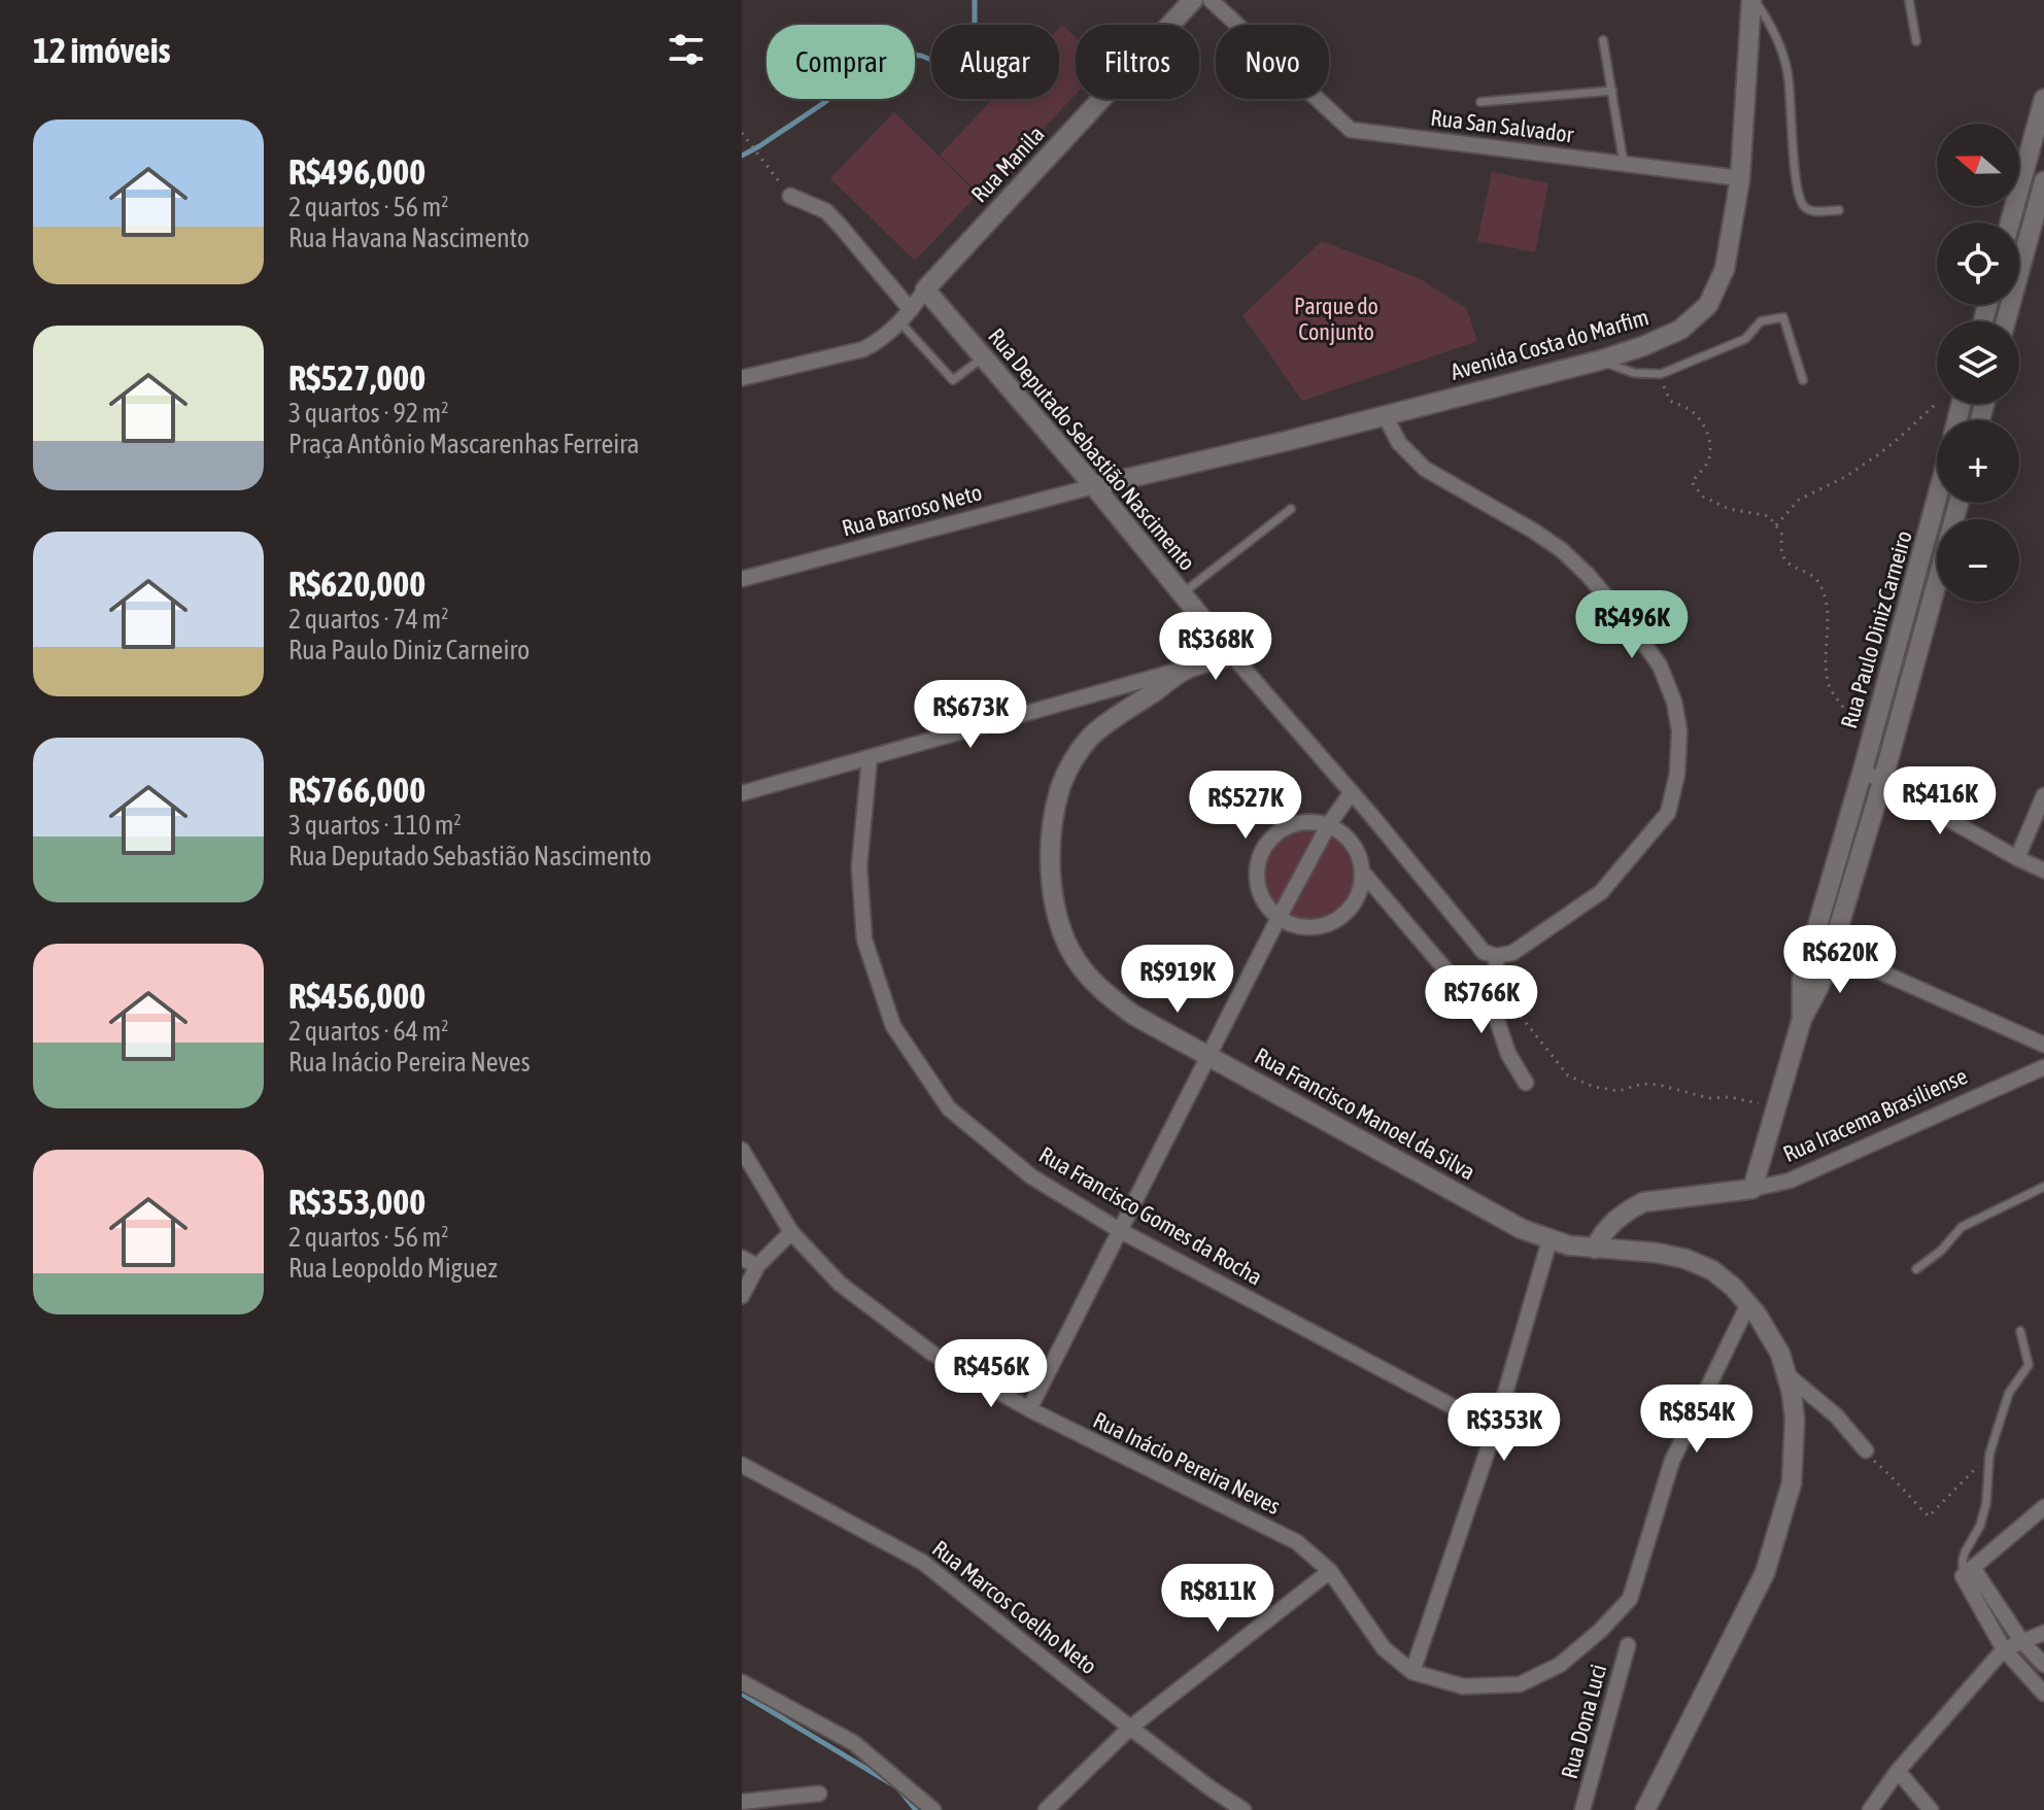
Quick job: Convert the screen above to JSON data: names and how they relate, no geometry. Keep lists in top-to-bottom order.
{
  "streets": {
    "street": [
      "Rua San Salvador",
      "Rua Manila",
      "Avenida Costa do Marfim",
      "Rua Deputado Sebastião Nascimento",
      "Rua Barroso Neto",
      "Rua Paulo Diniz Carneiro",
      "Rua Francisco Manoel da Silva",
      "Rua Iracema Brasiliense",
      "Rua Francisco Gomes da Rocha",
      "Rua Inácio Pereira Neves",
      "Rua Marcos Coelho Neto",
      "Rua Dona Luci"
    ]
  },
  "crossings": [
    ["Rua San Salvador", "Avenida Costa do Marfim"],
    ["Rua Manila", "Rua Deputado Sebastião Nascimento"],
    ["Avenida Costa do Marfim", "Rua Deputado Sebastião Nascimento"],
    ["Avenida Costa do Marfim", "Rua Barroso Neto"],
    ["Rua Deputado Sebastião Nascimento", "Rua Barroso Neto"],
    ["Rua Deputado Sebastião Nascimento", "Rua Francisco Manoel da Silva"],
    ["Rua Paulo Diniz Carneiro", "Rua Iracema Brasiliense"],
    ["Rua Francisco Manoel da Silva", "Rua Iracema Brasiliense"],
    ["Rua Francisco Manoel da Silva", "Rua Inácio Pereira Neves"]
  ],
  "parks": ["Parque do Conjunto"],
  "north": "left",
  "page": {
    "heading": "12 imóveis",
    "chip": [
      "Comprar",
      "Alugar",
      "Filtros",
      "Novo"
    ],
    "list": [
      {
        "name": "R$496,000",
        "note": "2 quartos · 56 m² · Rua Havana Nascimento"
      },
      {
        "name": "R$527,000",
        "note": "3 quartos · 92 m² · Praça Antônio Mascarenhas Ferreira"
      },
      {
        "name": "R$620,000",
        "note": "2 quartos · 74 m² · Rua Paulo Diniz Carneiro"
      },
      {
        "name": "R$766,000",
        "note": "3 quartos · 110 m² · Rua Deputado Sebastião Nascimento"
      },
      {
        "name": "R$456,000",
        "note": "2 quartos · 64 m² · Rua Inácio Pereira Neves"
      },
      {
        "name": "R$353,000",
        "note": "2 quartos · 56 m² · Rua Leopoldo Miguez"
      }
    ],
    "map_buttons": ["+", "−"],
    "price": [
      "R$496K",
      "R$368K",
      "R$673K",
      "R$416K",
      "R$527K",
      "R$620K",
      "R$919K",
      "R$766K",
      "R$456K",
      "R$854K",
      "R$353K",
      "R$811K"
    ]
  }
}
